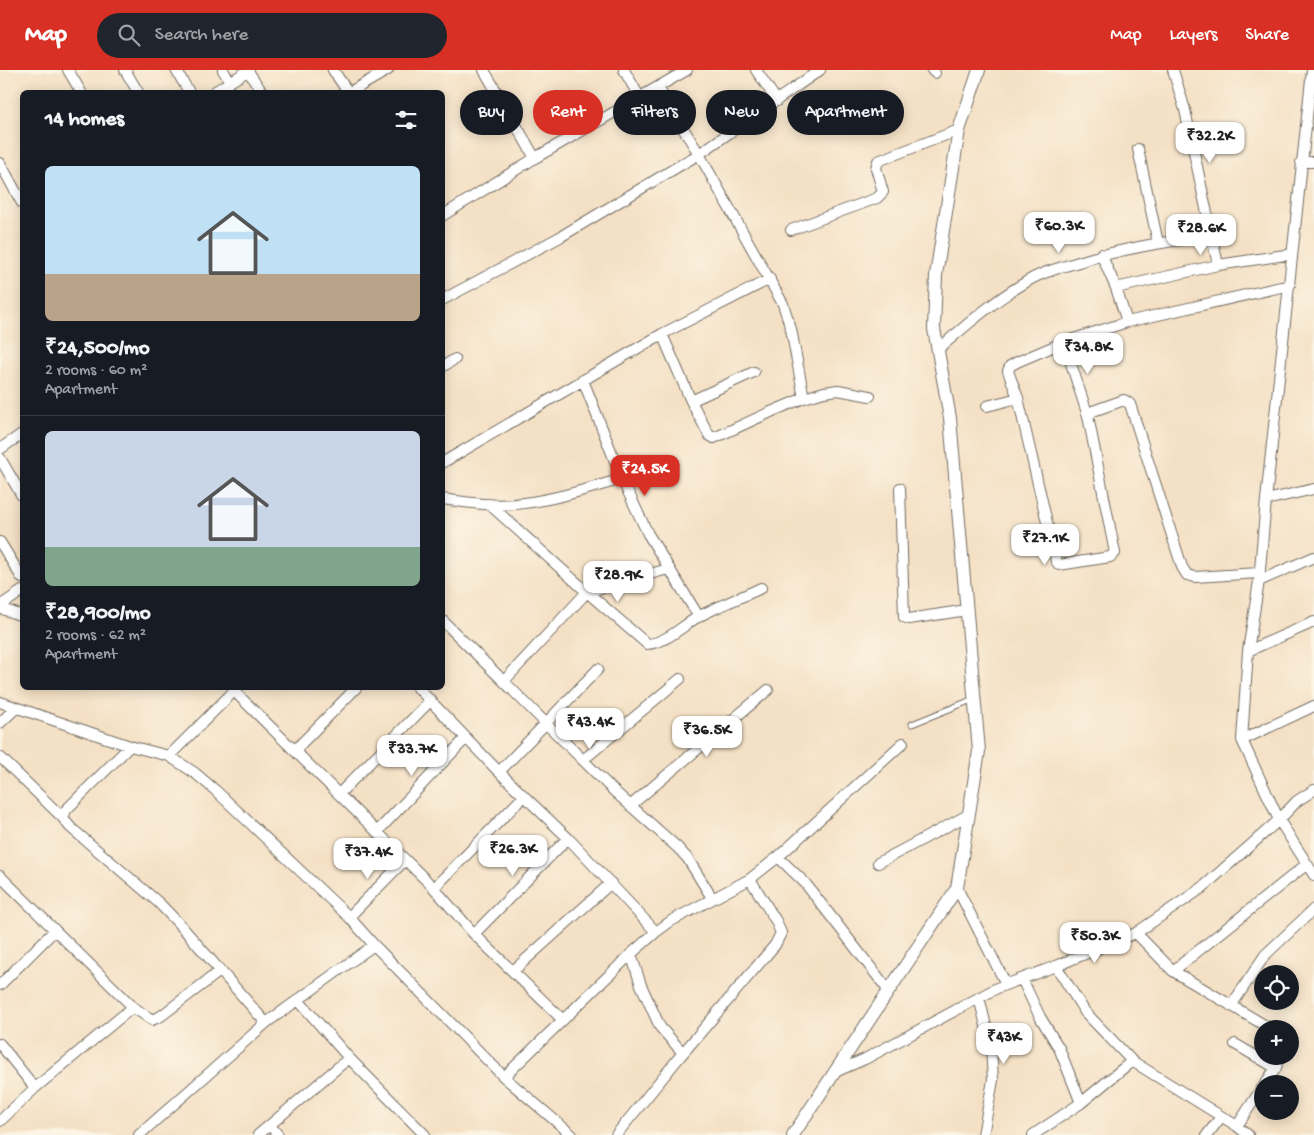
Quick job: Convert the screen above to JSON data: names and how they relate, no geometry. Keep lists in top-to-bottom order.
{
  "page": {
    "header": "Map",
    "search": "Search here",
    "nav": ["Map", "Layers", "Share"],
    "chip": [
      "Buy",
      "Rent",
      "Filters",
      "New",
      "Apartment"
    ],
    "heading": "14 homes",
    "price": [
      "₹32.2K",
      "₹60.3K",
      "₹28.6K",
      "₹34.8K",
      "₹24.5K",
      "₹27.1K",
      "₹28.9K",
      "₹43.4K",
      "₹36.5K",
      "₹33.7K",
      "₹26.3K",
      "₹37.4K",
      "₹50.3K",
      "₹43K"
    ],
    "list": [
      {
        "name": "₹24,500/mo",
        "note": "2 rooms · 60 m² · Apartment"
      },
      {
        "name": "₹28,900/mo",
        "note": "2 rooms · 62 m² · Apartment"
      }
    ],
    "map_buttons": ["+", "−"]
  }
}
